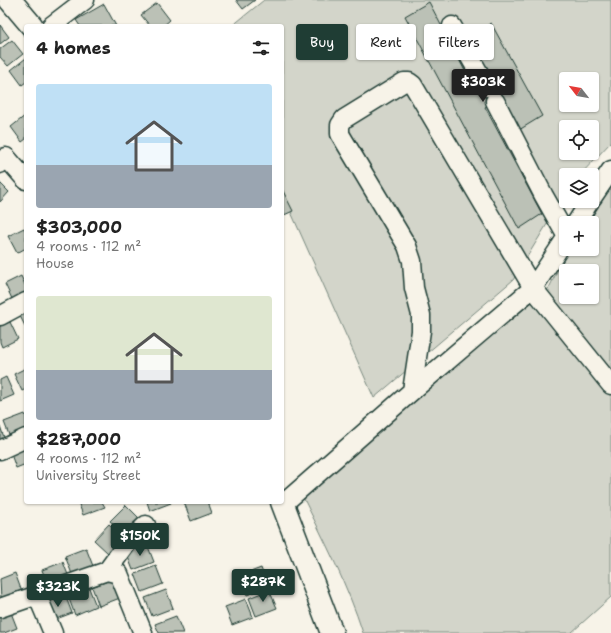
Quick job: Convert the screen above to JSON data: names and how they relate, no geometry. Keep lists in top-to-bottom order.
{
  "north": "top left",
  "page": {
    "chip": ["Buy", "Rent", "Filters"],
    "heading": "4 homes",
    "price": [
      "$303K",
      "$150K",
      "$287K",
      "$323K"
    ],
    "map_buttons": ["+", "−"],
    "list": [
      {
        "name": "$303,000",
        "note": "4 rooms · 112 m² · House"
      },
      {
        "name": "$287,000",
        "note": "4 rooms · 112 m² · University Street"
      }
    ]
  }
}
